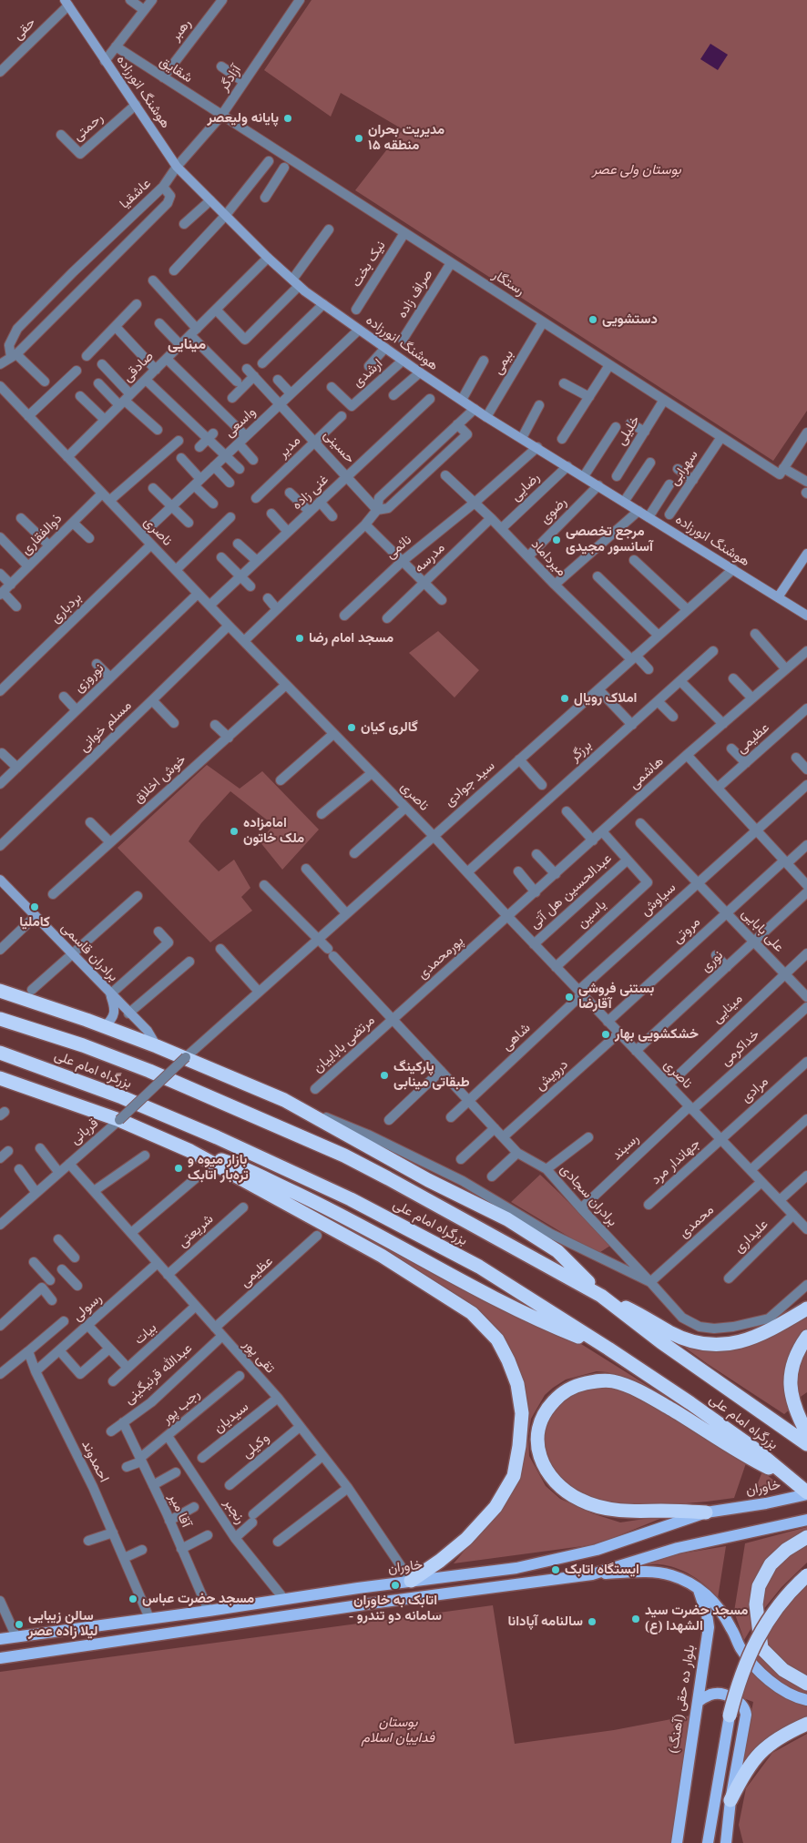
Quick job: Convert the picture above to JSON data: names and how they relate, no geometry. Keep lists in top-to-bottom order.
{
  "streets": {
    "highway": ["بزرگراه امام علی"],
    "main road": [
      "هوشنگ انورزاده",
      "برادران قاسمی",
      "خاوران",
      "بلوار ده حقی (آهنگ)"
    ],
    "street": [
      "حقی",
      "رهبر",
      "شقایق",
      "آزادگر",
      "رحمتی",
      "عاشقیا",
      "نیک بخت",
      "رستگار",
      "صراف زاده",
      "بیمی",
      "صادقی",
      "ارشدی",
      "واسعی",
      "خلیلی",
      "مدیر",
      "حسینی",
      "سهرابی",
      "رضایی",
      "غنی زاده",
      "رضوی",
      "ناصری",
      "ذوالفقاری",
      "نائمی",
      "مدرسه",
      "میرداماد",
      "بردباری",
      "نوروزی",
      "مسلم خوانی",
      "عظیمی",
      "برزگر",
      "هاشمی",
      "خوش اخلاق",
      "سید جوادی",
      "عبدالحسین هل آتی",
      "سیاوش",
      "یاسین",
      "مروتی",
      "علی بابایی",
      "پورمحمدی",
      "نوری",
      "مینایی",
      "شاهی",
      "مرتضی باباییان",
      "خداکرمی",
      "درویش",
      "مرادی",
      "قربانی",
      "رسبند",
      "جهاندار مرد",
      "برادران سجادی",
      "محمدی",
      "شریعتی",
      "علیداری",
      "رسولی",
      "بیات",
      "تقی پور",
      "عبدالله قرنیگینی",
      "رجب پور",
      "سیدیان",
      "وکیلی",
      "احمدوند",
      "آقا میر",
      "رنجبر"
    ]
  },
  "crossings": [
    ["حقی", "هوشنگ انورزاده"],
    ["رهبر", "شقایق"],
    ["شقایق", "آزادگر"],
    ["شقایق", "رستگار"],
    ["آزادگر", "هوشنگ انورزاده"],
    ["آزادگر", "عاشقیا"],
    ["آزادگر", "رستگار"],
    ["هوشنگ انورزاده", "رحمتی"],
    ["هوشنگ انورزاده", "بیمی"],
    ["هوشنگ انورزاده", "صادقی"],
    ["هوشنگ انورزاده", "ارشدی"],
    ["هوشنگ انورزاده", "واسعی"],
    ["هوشنگ انورزاده", "رضایی"],
    ["هوشنگ انورزاده", "رضوی"],
    ["هوشنگ انورزاده", "نائمی"],
    ["هوشنگ انورزاده", "سید جوادی"],
    ["نیک بخت", "رستگار"],
    ["رستگار", "صراف زاده"],
    ["رستگار", "بیمی"],
    ["رستگار", "خلیلی"],
    ["رستگار", "سهرابی"],
    ["صادقی", "ناصری"],
    ["واسعی", "حسینی"],
    ["واسعی", "ناصری"],
    ["مدیر", "حسینی"],
    ["حسینی", "غنی زاده"],
    ["رضایی", "میرداماد"],
    ["غنی زاده", "ناصری"],
    ["رضوی", "میرداماد"],
    ["ناصری", "ذوالفقاری"],
    ["ناصری", "بردباری"],
    ["ناصری", "نوروزی"],
    ["ناصری", "مسلم خوانی"],
    ["ناصری", "برزگر"],
    ["ناصری", "هاشمی"],
    ["ناصری", "خوش اخلاق"],
    ["ناصری", "سید جوادی"],
    ["ناصری", "عبدالحسین هل آتی"],
    ["ناصری", "سیاوش"],
    ["ناصری", "یاسین"],
    ["ناصری", "مروتی"],
    ["ناصری", "پورمحمدی"],
    ["ناصری", "نوری"],
    ["ناصری", "مینایی"],
    ["ناصری", "شاهی"],
    ["ناصری", "خداکرمی"],
    ["ناصری", "درویش"],
    ["ناصری", "مرادی"],
    ["ناصری", "رسبند"],
    ["ناصری", "جهاندار مرد"],
    ["ناصری", "محمدی"],
    ["ناصری", "علیداری"],
    ["نائمی", "میرداماد"],
    ["مدرسه", "میرداماد"],
    ["میرداماد", "سید جوادی"],
    ["عظیمی", "تقی پور"],
    ["هاشمی", "پورمحمدی"],
    ["سید جوادی", "قربانی"],
    ["سید جوادی", "برادران سجادی"],
    ["عبدالحسین هل آتی", "یاسین"],
    ["سیاوش", "علی بابایی"],
    ["سیاوش", "شاهی"],
    ["مروتی", "علی بابایی"],
    ["علی بابایی", "نوری"],
    ["علی بابایی", "مینایی"],
    ["پورمحمدی", "مرتضی باباییان"],
    ["پورمحمدی", "برادران سجادی"],
    ["شاهی", "برادران سجادی"],
    ["مرتضی باباییان", "برادران سجادی"],
    ["خداکرمی", "رسبند"],
    ["بزرگراه امام علی", "خاوران"],
    ["درویش", "برادران سجادی"],
    ["مرادی", "جهاندار مرد"],
    ["قربانی", "تقی پور"],
    ["رسبند", "برادران سجادی"],
    ["برادران سجادی", "محمدی"],
    ["شریعتی", "تقی پور"],
    ["رسولی", "تقی پور"],
    ["رسولی", "احمدوند"],
    ["بیات", "تقی پور"],
    ["تقی پور", "عبدالله قرنیگینی"],
    ["تقی پور", "سیدیان"],
    ["تقی پور", "وکیلی"],
    ["تقی پور", "خاوران"],
    ["عبدالله قرنیگینی", "آقا میر"],
    ["رجب پور", "آقا میر"],
    ["رجب پور", "رنجبر"],
    ["احمدوند", "خاوران"],
    ["خاوران", "آقا میر"],
    ["خاوران", "رنجبر"]
  ],
  "districts": ["مینایی"],
  "parks": ["بوستان ولی عصر", "بوستان فداییان اسلام"],
  "places": [
    "پایانه ولیعصر",
    "مدیریت بحران منطقه ۱۵",
    "دستشویی",
    "مرجع تخصصی آسانسور مجیدی",
    "مسجد امام رضا",
    "املاک رویال",
    "گالری کیان",
    "امامزاده ملک خاتون",
    "کاملیا",
    "بستنی فروشی آقارضا",
    "خشکشویی بهار",
    "پارکینگ طبقاتی مینابی",
    "بازار میوه و تره‌بار اتابک",
    "ایستگاه اتابک",
    "اتابک به خاوران - سامانه دو تندرو",
    "مسجد حضرت عباس",
    "مسجد حضرت سید الشهدا (ع)",
    "سالنامه آپادانا",
    "سالن زیبایی لیلا زاده عصر"
  ]
}
